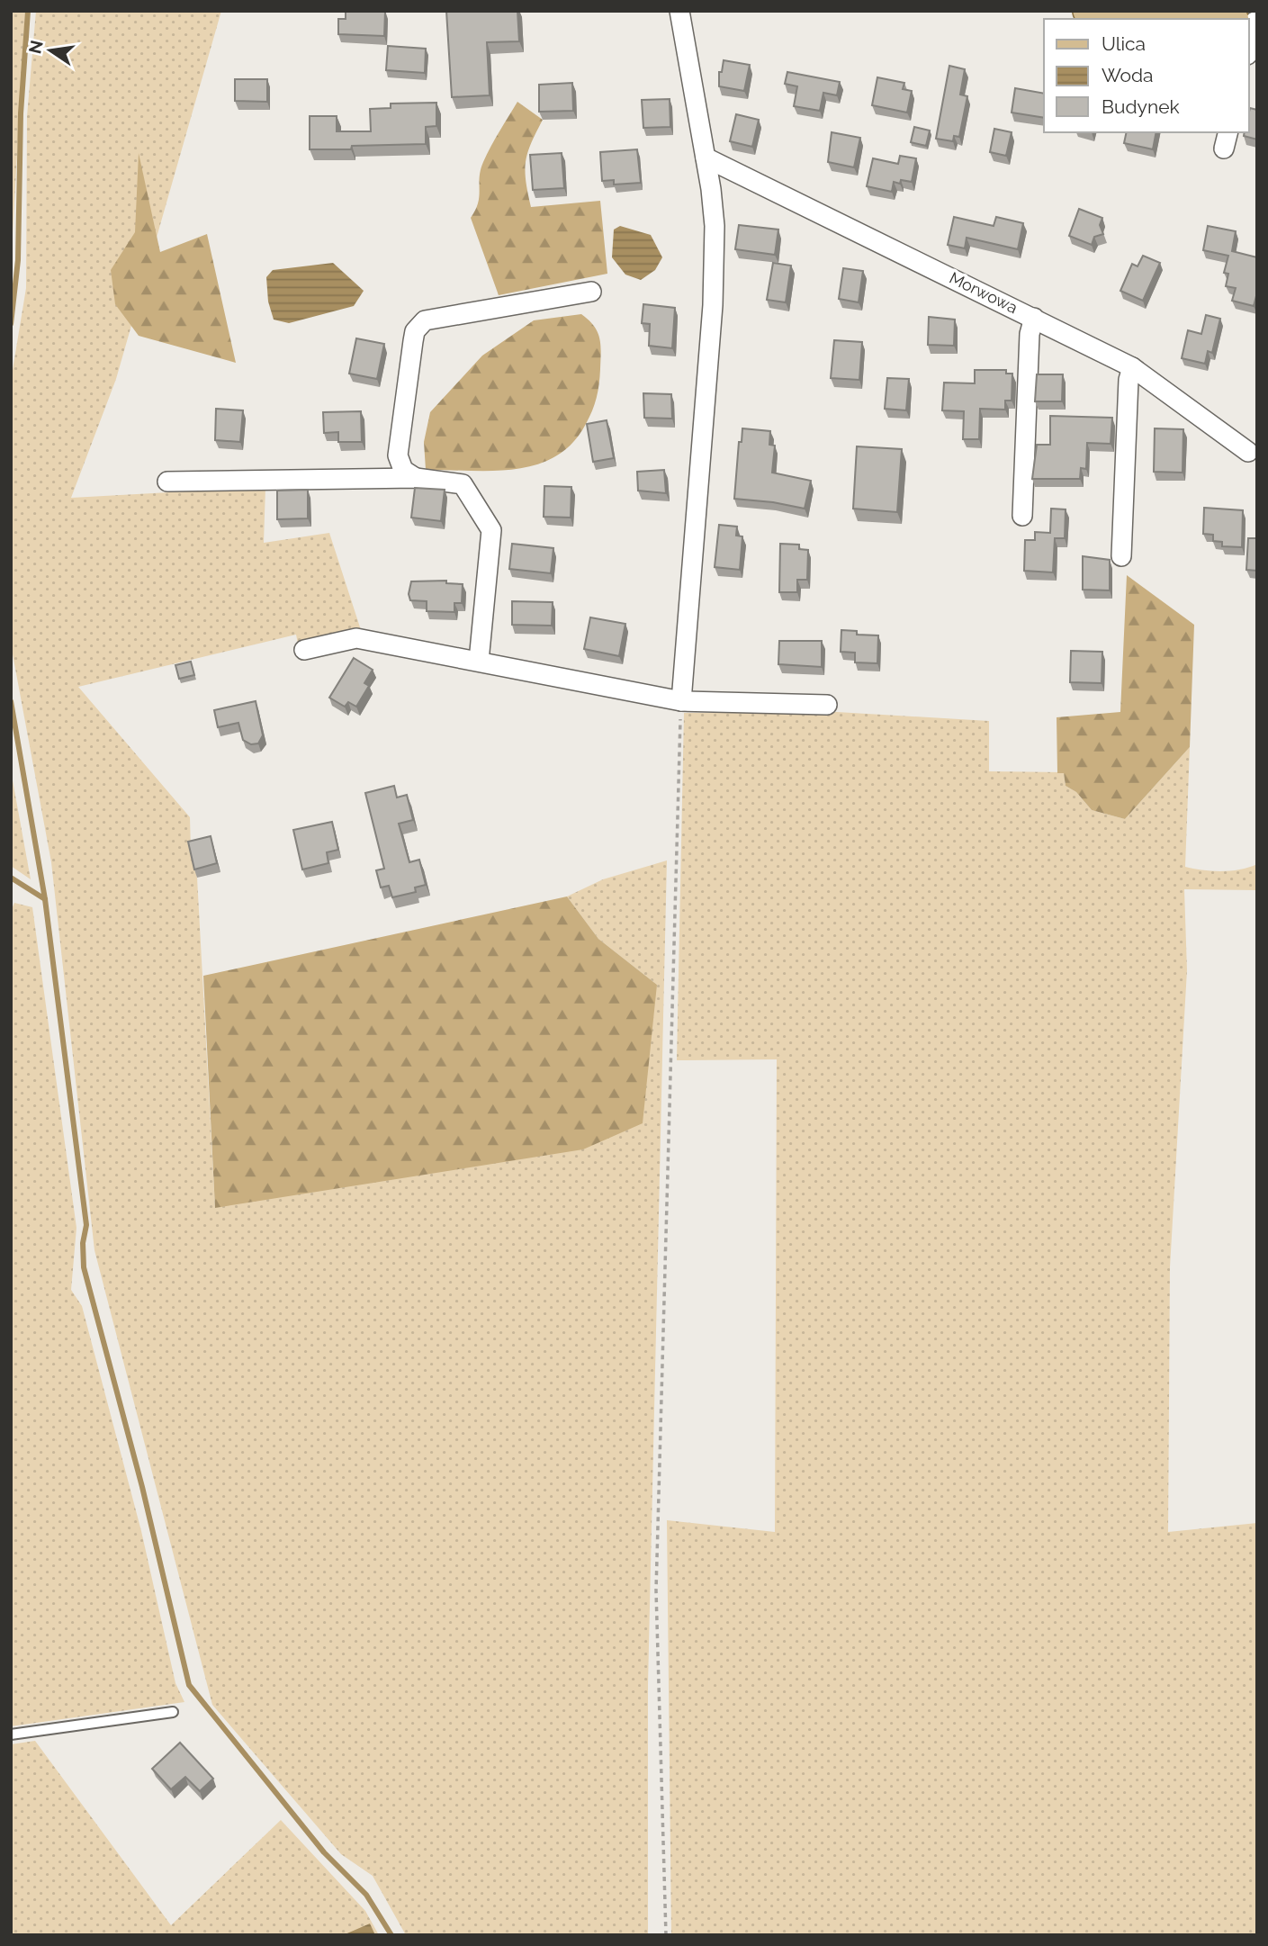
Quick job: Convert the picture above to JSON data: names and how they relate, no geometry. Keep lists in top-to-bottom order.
{
  "streets": {
    "street": ["Morwowa"]
  },
  "legend": ["Ulica", "Woda", "Budynek"],
  "north": "left"
}
